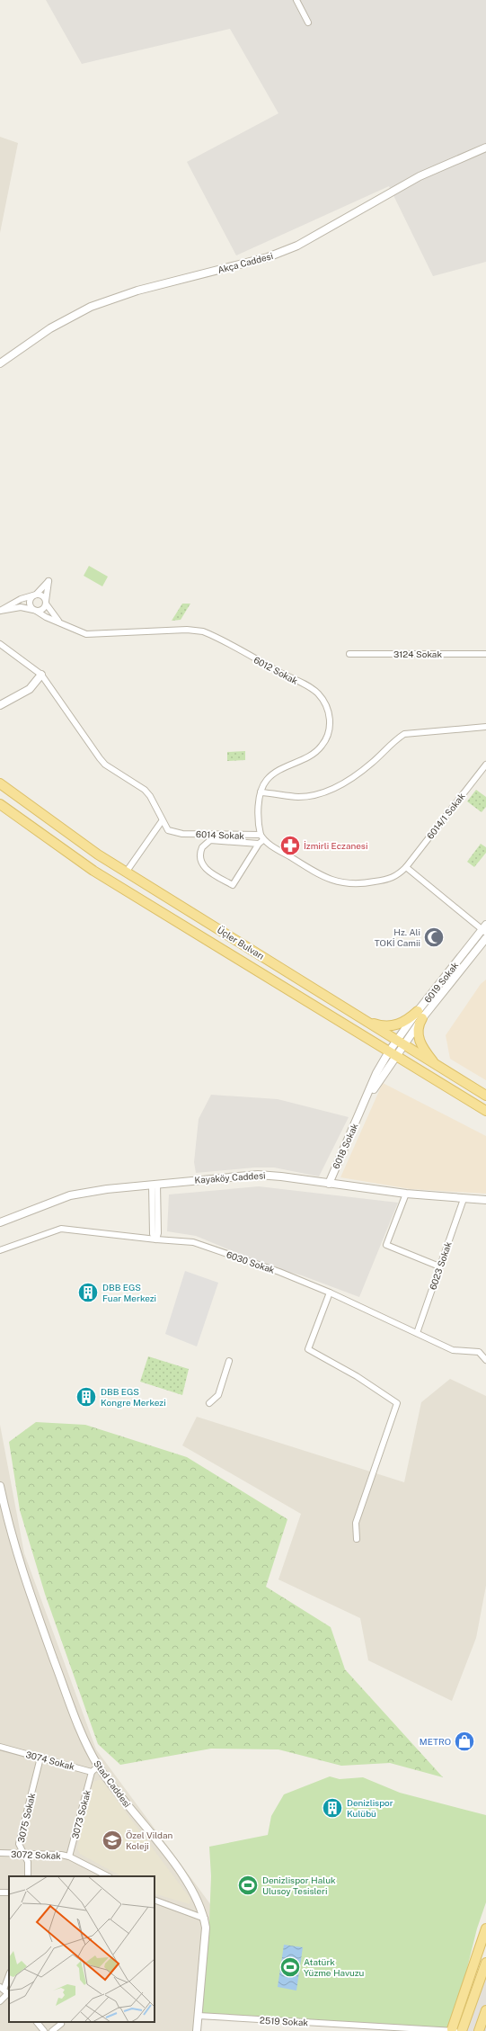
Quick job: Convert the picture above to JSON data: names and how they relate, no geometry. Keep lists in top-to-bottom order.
{
  "streets": {
    "main road": ["Üçler Bulvarı"],
    "street": [
      "Akça Caddesi",
      "3124 Sokak",
      "6012 Sokak",
      "6014/1 Sokak",
      "6014 Sokak",
      "6019 Sokak",
      "6018 Sokak",
      "Kayaköy Caddesi",
      "6030 Sokak",
      "6023 Sokak",
      "3074 Sokak",
      "Stad Caddesi",
      "3073 Sokak",
      "3075 Sokak",
      "3072 Sokak",
      "2519 Sokak"
    ]
  },
  "crossings": [
    ["6012 Sokak", "6014 Sokak"],
    ["Üçler Bulvarı", "6019 Sokak"],
    ["Üçler Bulvarı", "6018 Sokak"],
    ["6019 Sokak", "6018 Sokak"],
    ["6018 Sokak", "Kayaköy Caddesi"],
    ["Kayaköy Caddesi", "6023 Sokak"],
    ["6030 Sokak", "6023 Sokak"],
    ["3074 Sokak", "3073 Sokak"],
    ["3074 Sokak", "3075 Sokak"],
    ["Stad Caddesi", "2519 Sokak"],
    ["3073 Sokak", "3072 Sokak"],
    ["3075 Sokak", "3072 Sokak"]
  ],
  "places": {
    "pharmacy": ["İzmirli Eczanesi"],
    "mosque": ["Hz. Ali TOKİ Camii"],
    "building": ["DBB EGS Fuar Merkezi", "DBB EGS Kongre Merkezi", "Denizlispor Kulübü"],
    "shop": ["METRO"],
    "school or university": ["Özel Vildan Koleji"],
    "sports": ["Denizlispor Haluk Ulusoy Tesisleri", "Atatürk Yüzme Havuzu"]
  }
}
